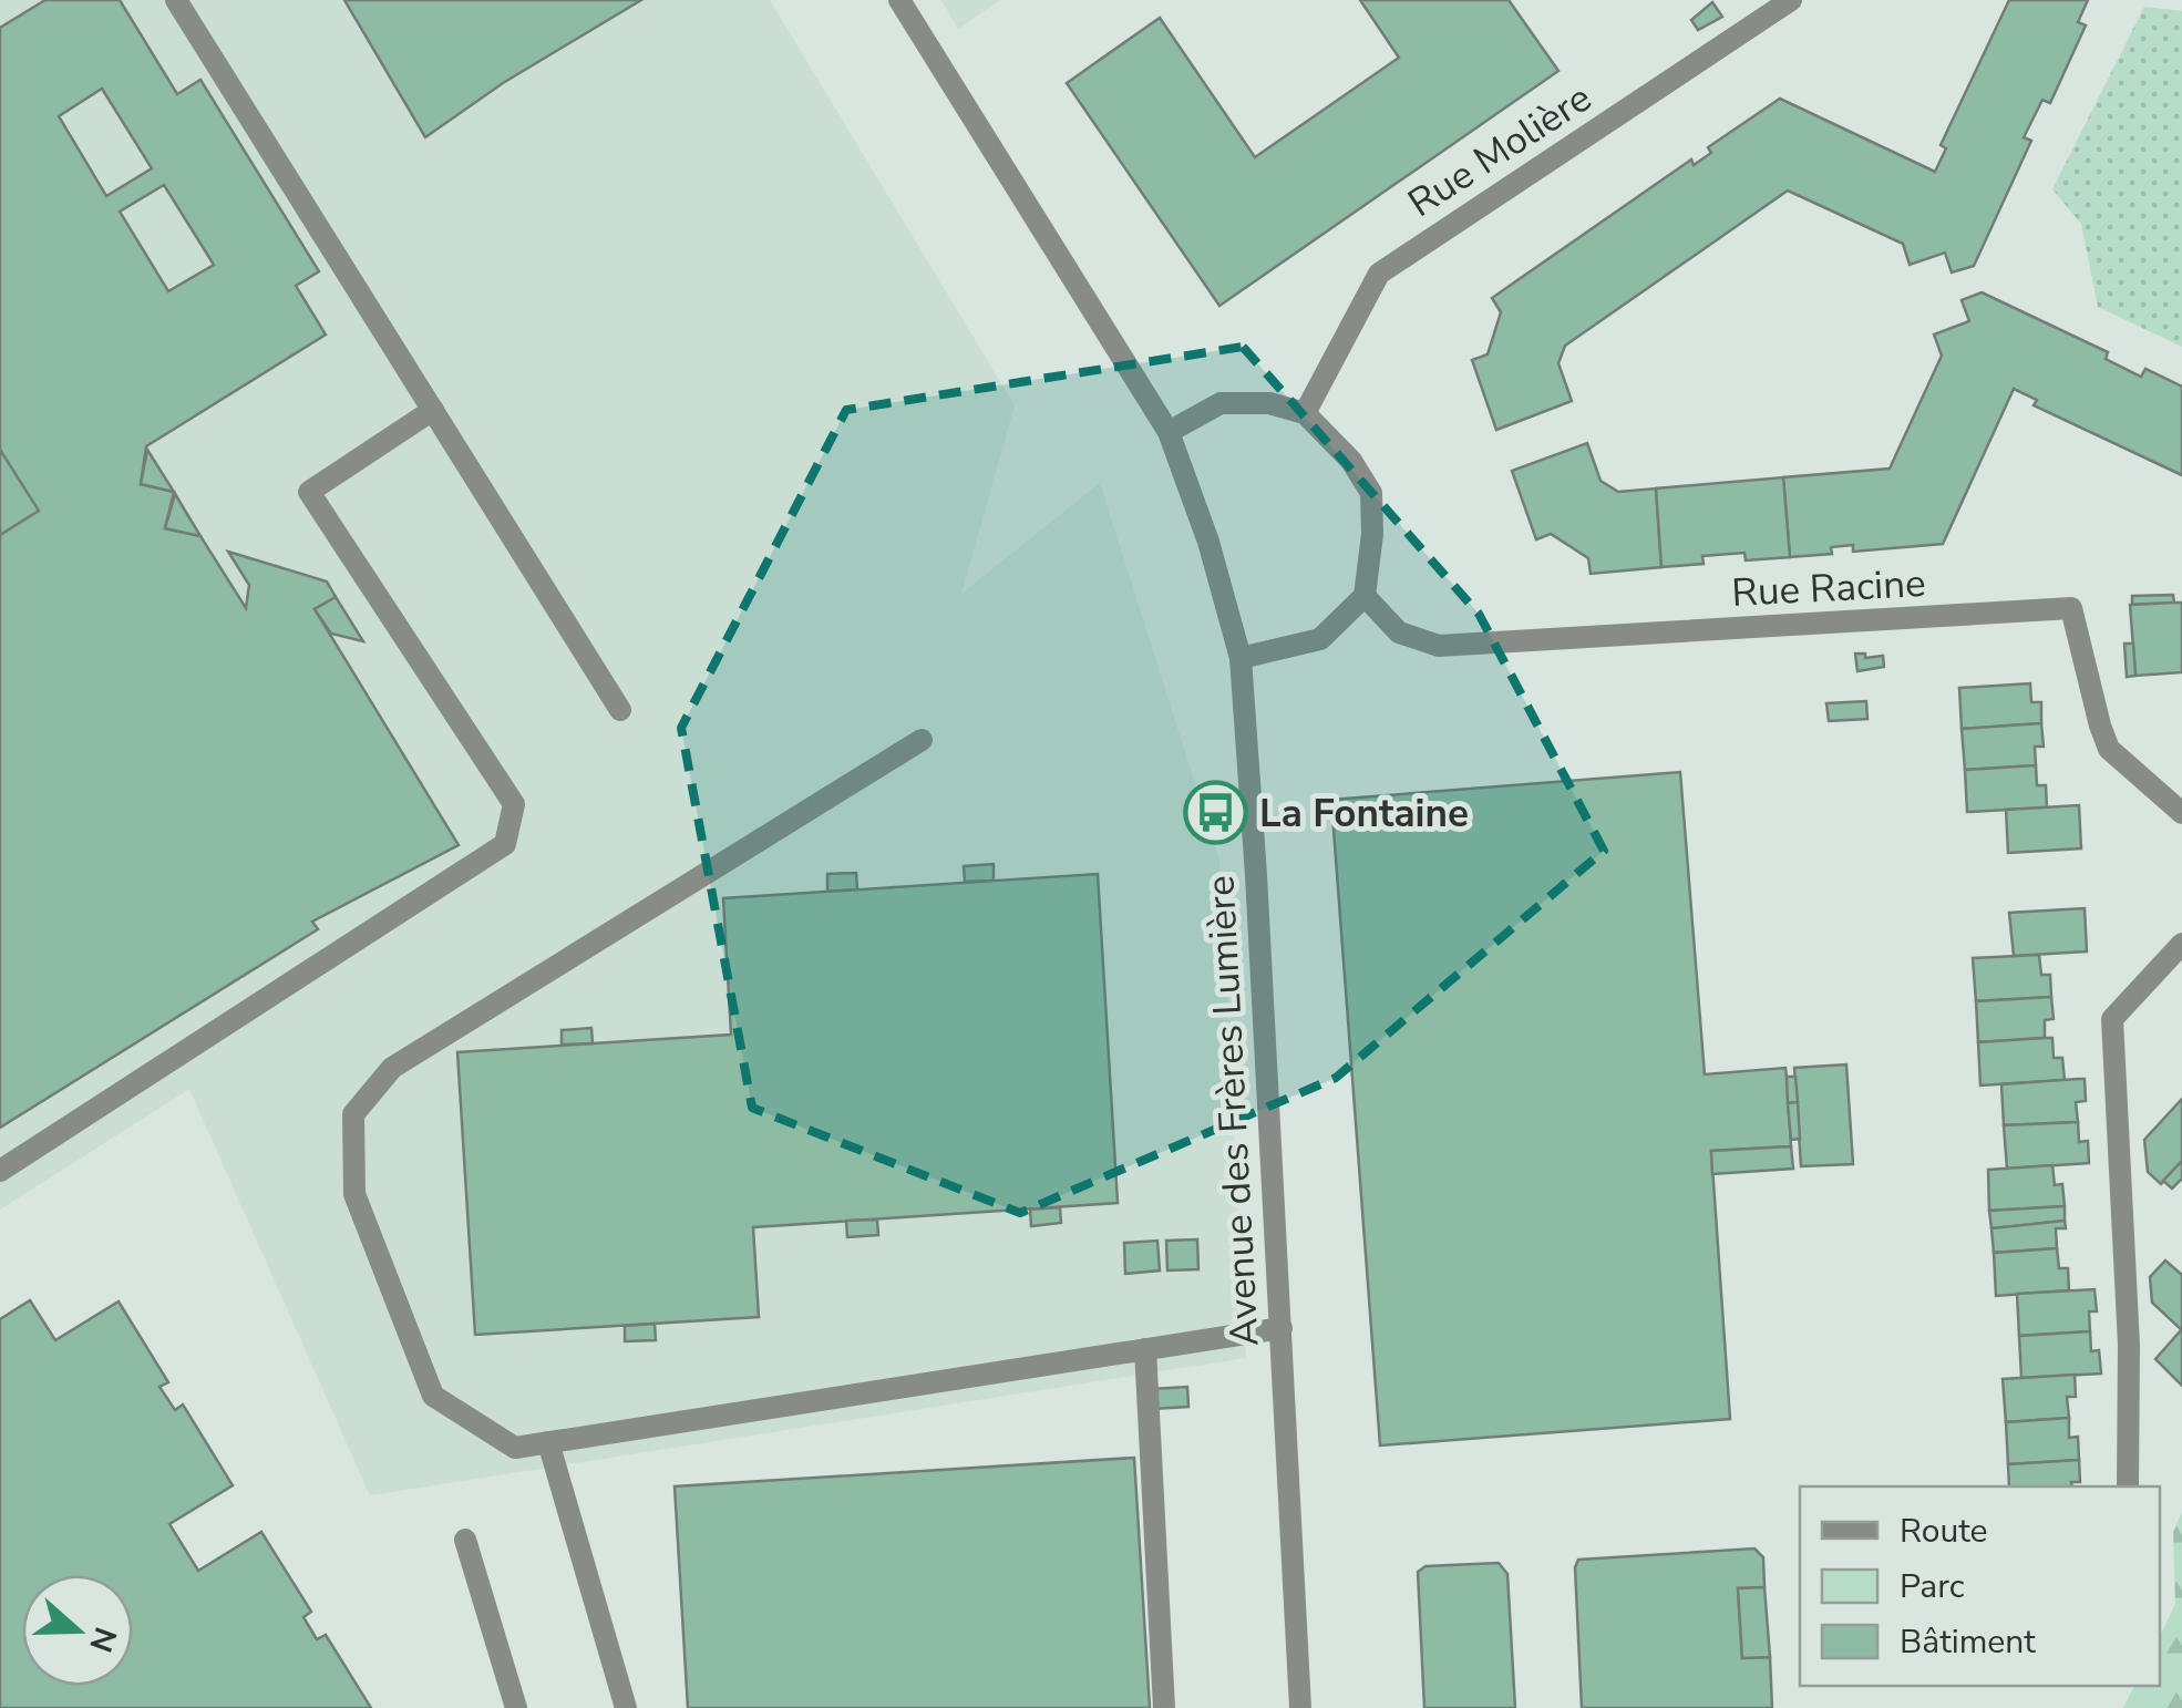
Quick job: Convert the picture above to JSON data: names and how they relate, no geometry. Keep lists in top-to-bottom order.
{
  "streets": {
    "street": ["Rue Molière", "Rue Racine", "Avenue des Frères Lumière"]
  },
  "places": {
    "bus stop": ["La Fontaine"]
  },
  "legend": ["Route", "Parc", "Bâtiment"],
  "north": "right"
}
